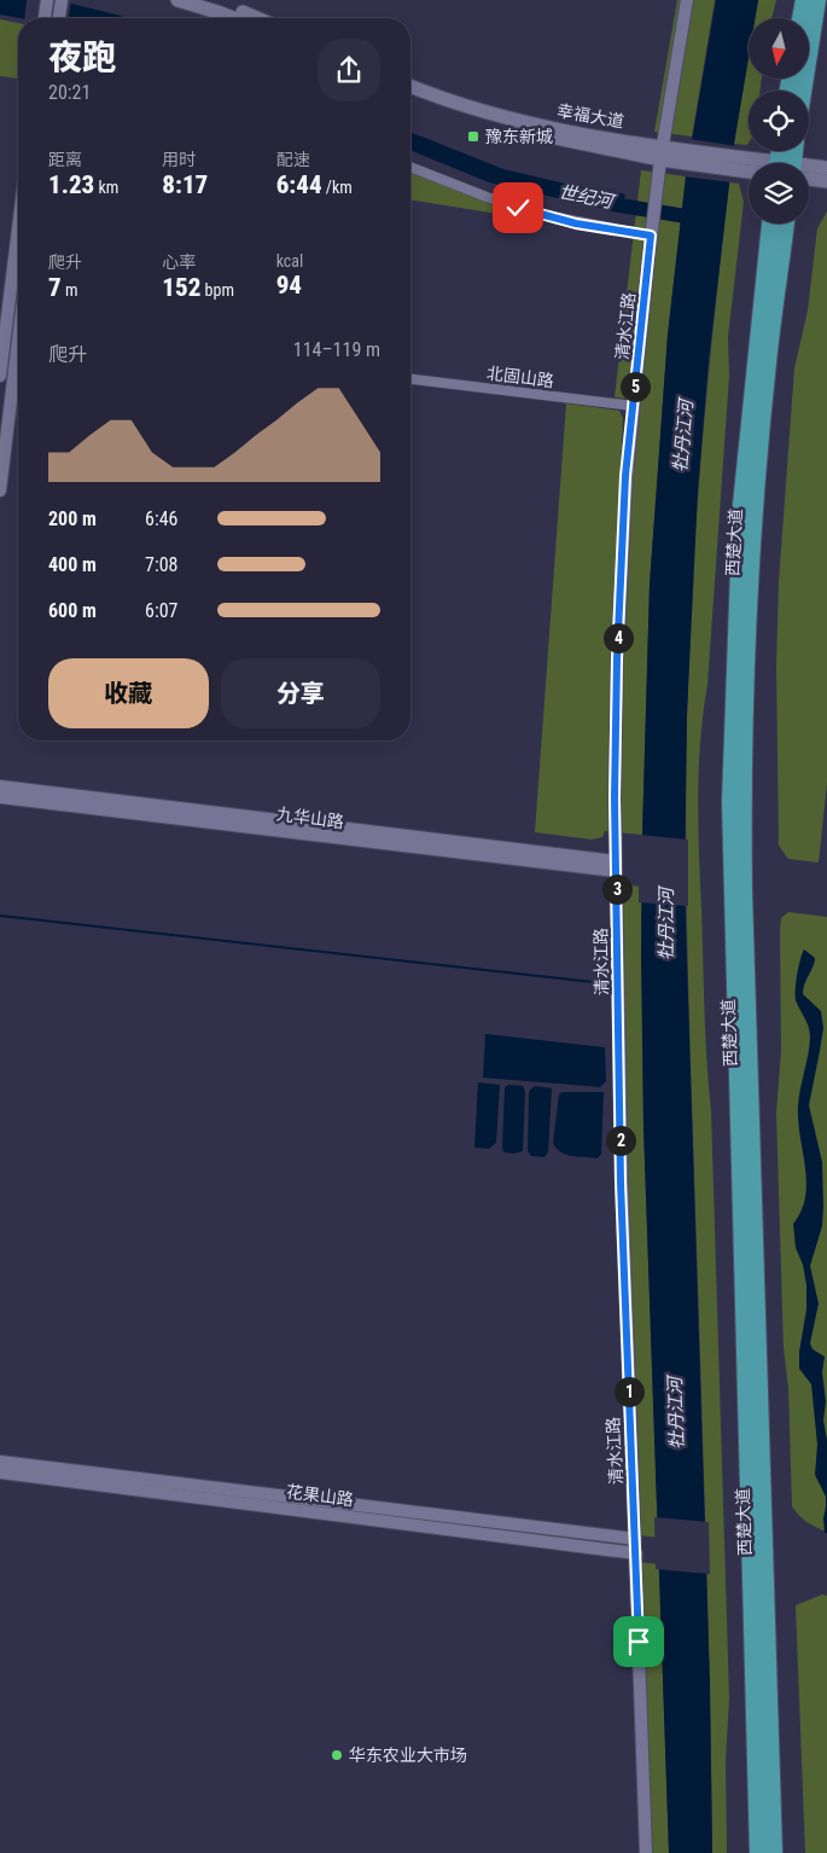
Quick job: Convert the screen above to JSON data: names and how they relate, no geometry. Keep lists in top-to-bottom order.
{
  "streets": {
    "highway": ["西楚大道"],
    "main road": ["幸福大道"],
    "street": [
      "清水江路",
      "北固山路",
      "九华山路",
      "花果山路"
    ]
  },
  "crossings": [
    ["幸福大道", "清水江路"],
    ["清水江路", "北固山路"],
    ["清水江路", "九华山路"],
    ["清水江路", "花果山路"]
  ],
  "water": ["世纪河", "牡丹江河"],
  "places": {
    "transit": ["豫东新城"],
    "other": ["华东农业大市场"]
  },
  "north": "bottom",
  "page": {
    "heading": ["夜跑", "20:21"],
    "stats": [
      ["距离", "1.23 km"],
      ["用时", "8:17"],
      ["配速", "6:44 /km"],
      ["爬升", "7 m"],
      ["心率", "152 bpm"],
      ["kcal", "94"]
    ],
    "chart": ["爬升", "114–119 m"],
    "pins": [
      "5",
      "4",
      "3",
      "2",
      "1"
    ],
    "list": [
      {
        "name": "200 m",
        "note": "6:46"
      },
      {
        "name": "400 m",
        "note": "7:08"
      },
      {
        "name": "600 m",
        "note": "6:07"
      }
    ],
    "buttons": ["收藏", "分享"]
  }
}
